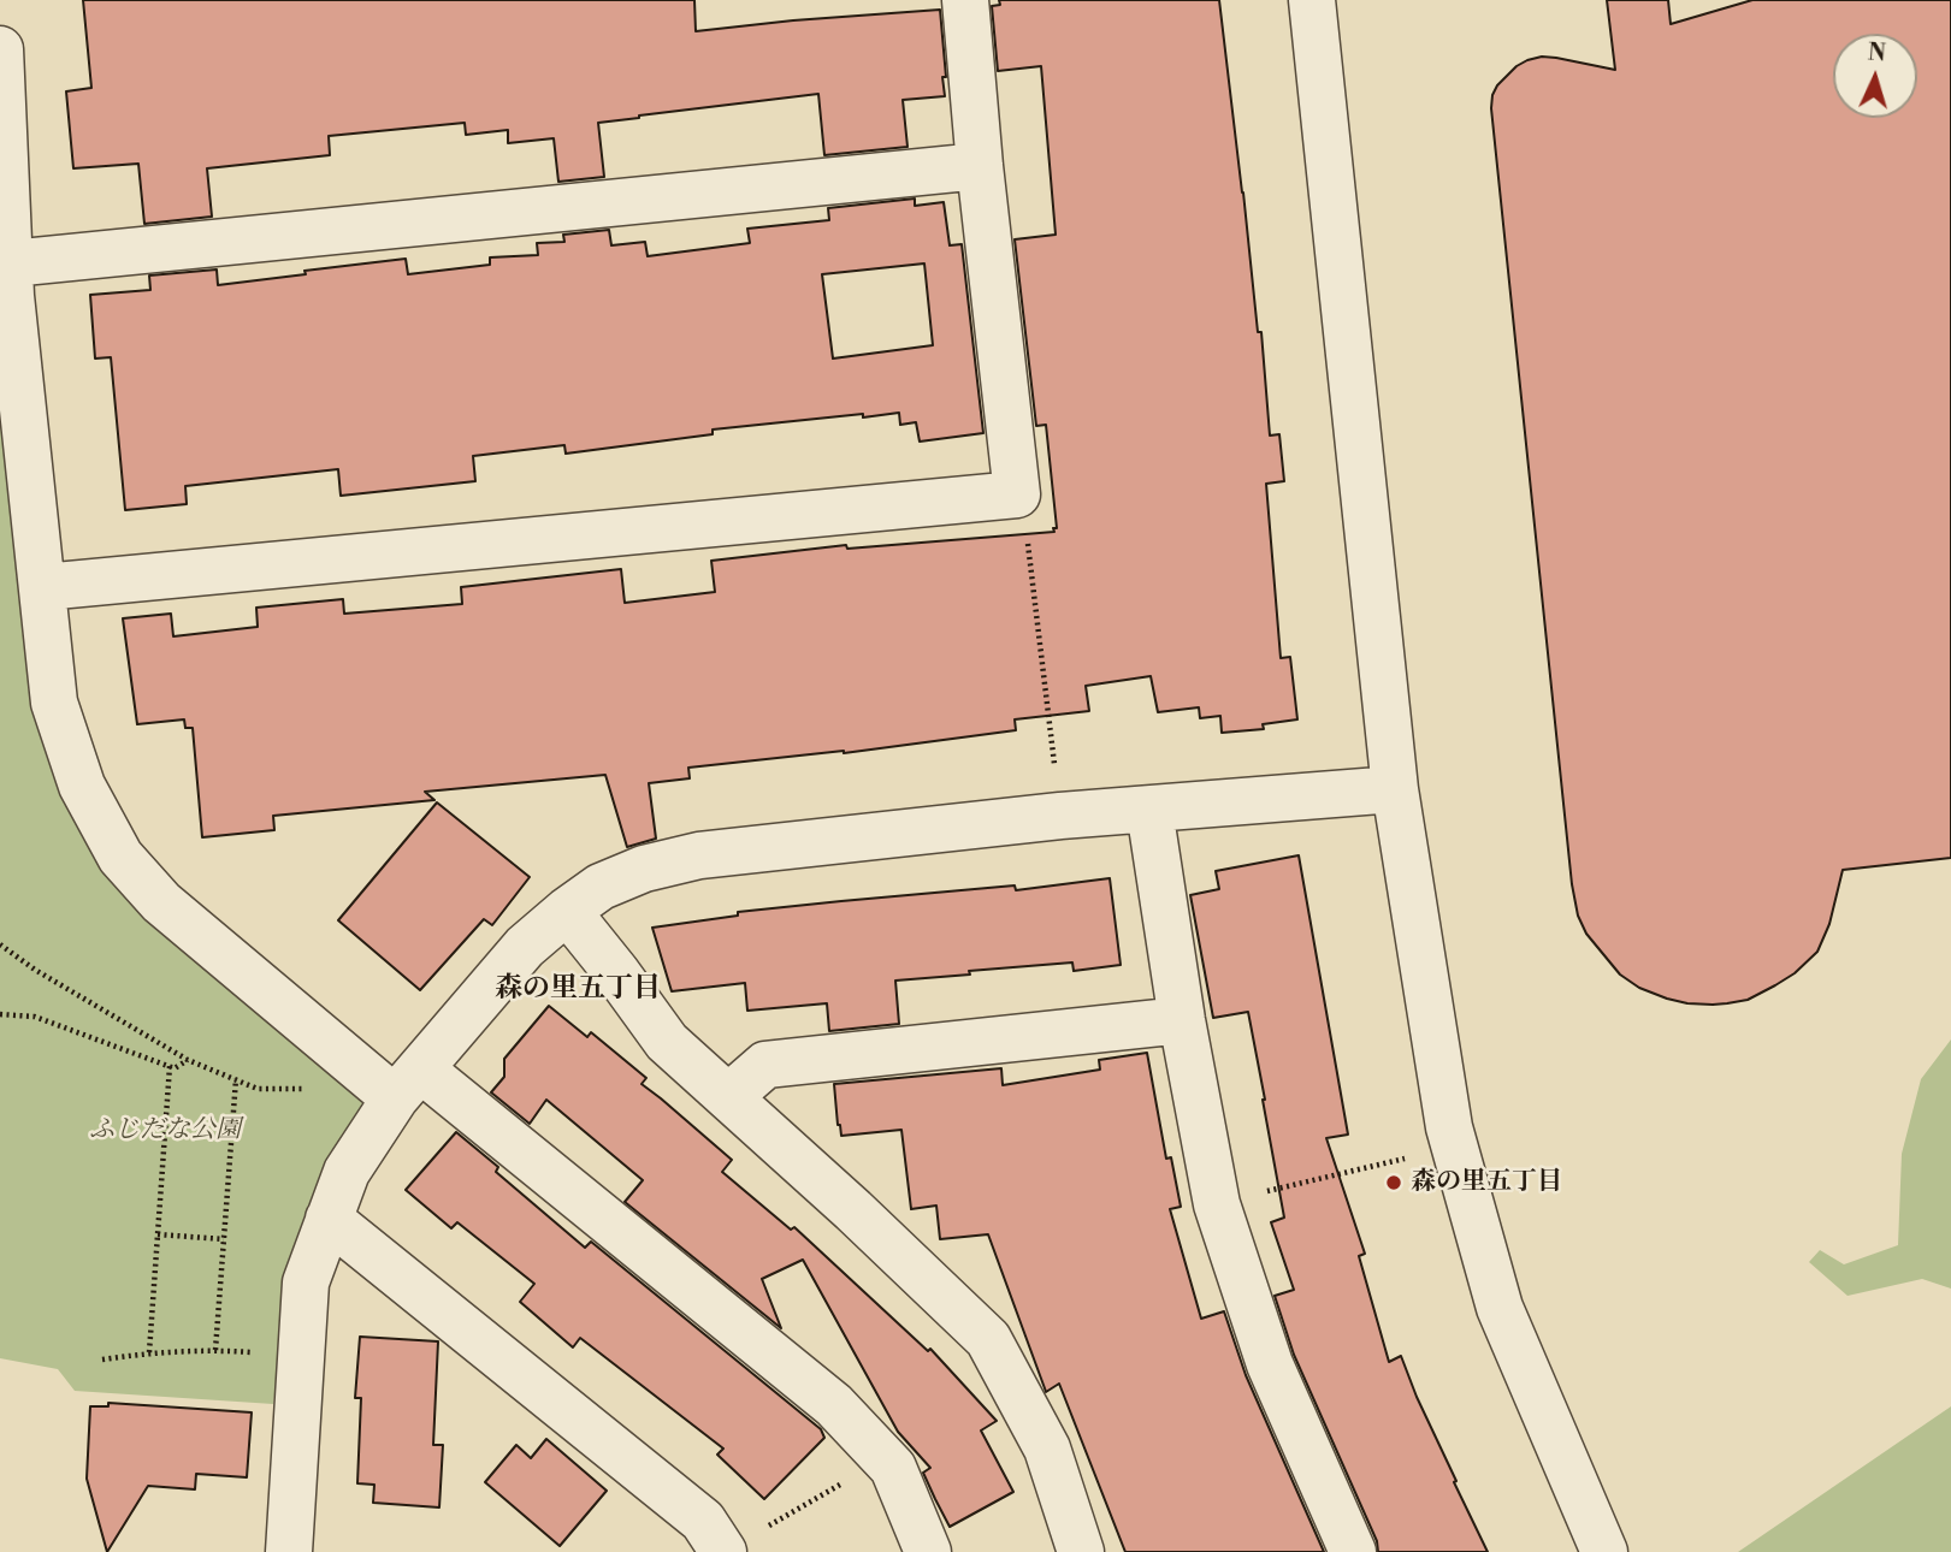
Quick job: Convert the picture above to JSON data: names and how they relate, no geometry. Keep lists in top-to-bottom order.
{
  "districts": ["森の里五丁目"],
  "parks": ["ふじだな公園"],
  "places": ["森の里五丁目"],
  "north": "top"
}
